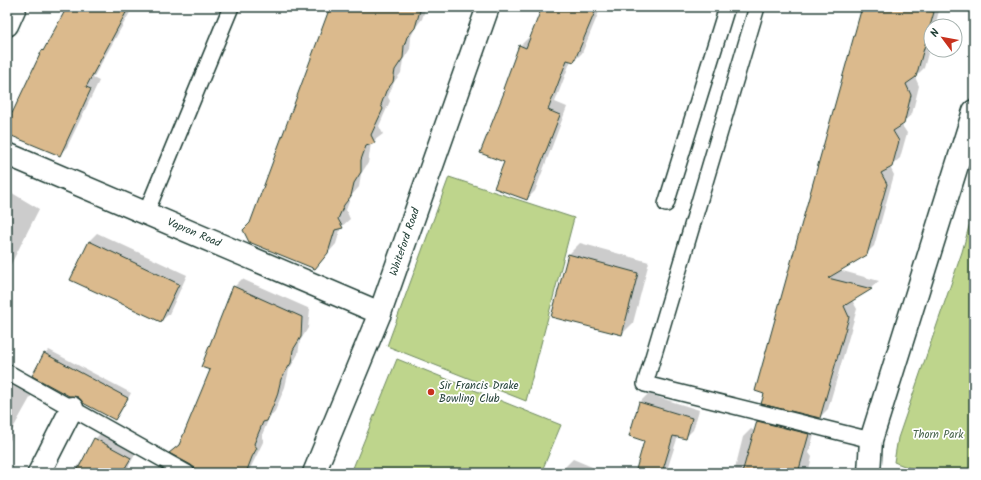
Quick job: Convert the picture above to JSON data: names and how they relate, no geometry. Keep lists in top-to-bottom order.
{
  "streets": {
    "street": ["Vapron Road", "Whiteford Road"]
  },
  "crossings": [
    ["Vapron Road", "Whiteford Road"]
  ],
  "parks": ["Thorn Park"],
  "places": ["Sir Francis Drake Bowling Club"],
  "north": "top left"
}
